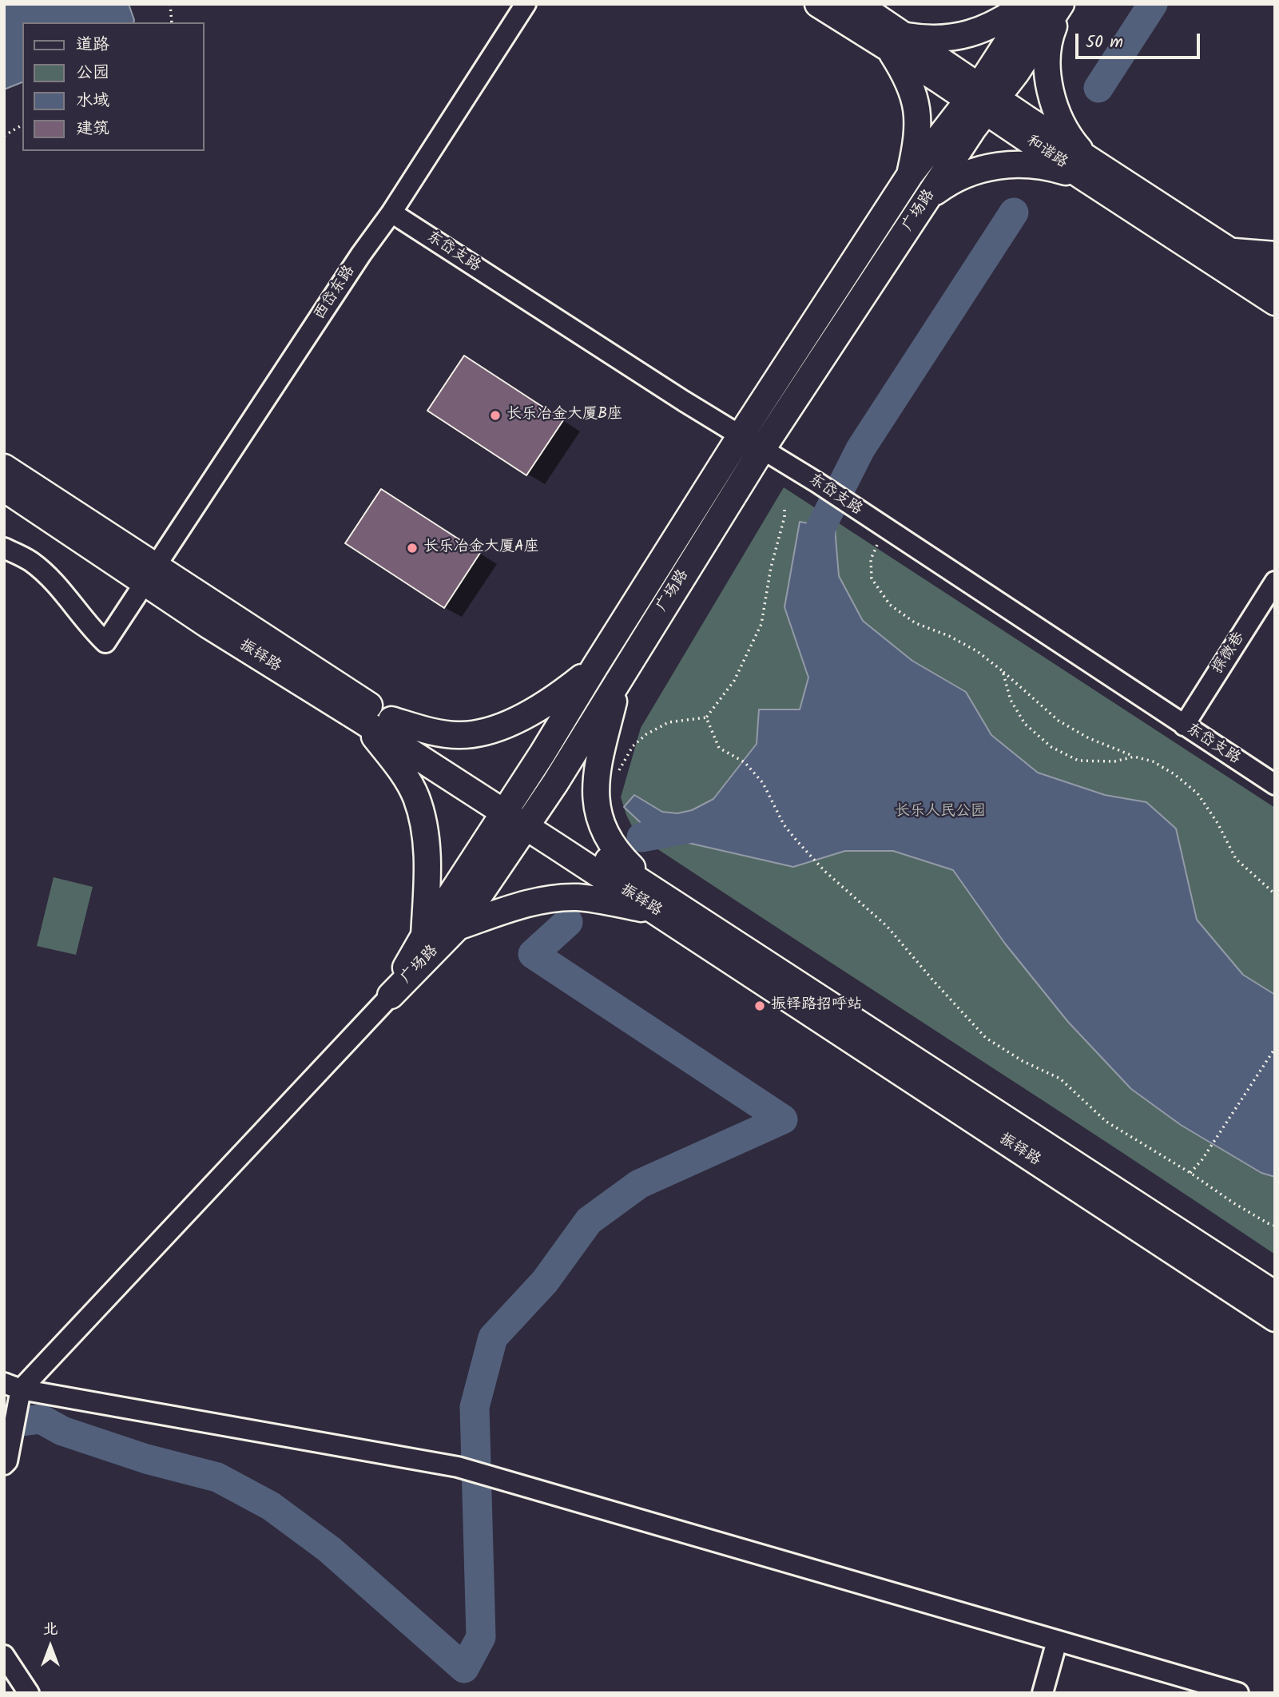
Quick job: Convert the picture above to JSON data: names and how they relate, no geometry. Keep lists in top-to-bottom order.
{
  "streets": {
    "main road": ["和谐路", "广场路", "振铎路"],
    "street": ["东岱支路", "西岱东路", "探微巷"]
  },
  "crossings": [
    ["和谐路", "广场路"],
    ["广场路", "东岱支路"],
    ["广场路", "振铎路"],
    ["东岱支路", "西岱东路"],
    ["东岱支路", "探微巷"],
    ["西岱东路", "振铎路"]
  ],
  "parks": ["长乐人民公园"],
  "places": ["长乐冶金大厦B座", "长乐冶金大厦A座", "振铎路招呼站"],
  "legend": [
    "道路",
    "公园",
    "水域",
    "建筑"
  ],
  "scale_bar": "50 m",
  "north": "top"
}
